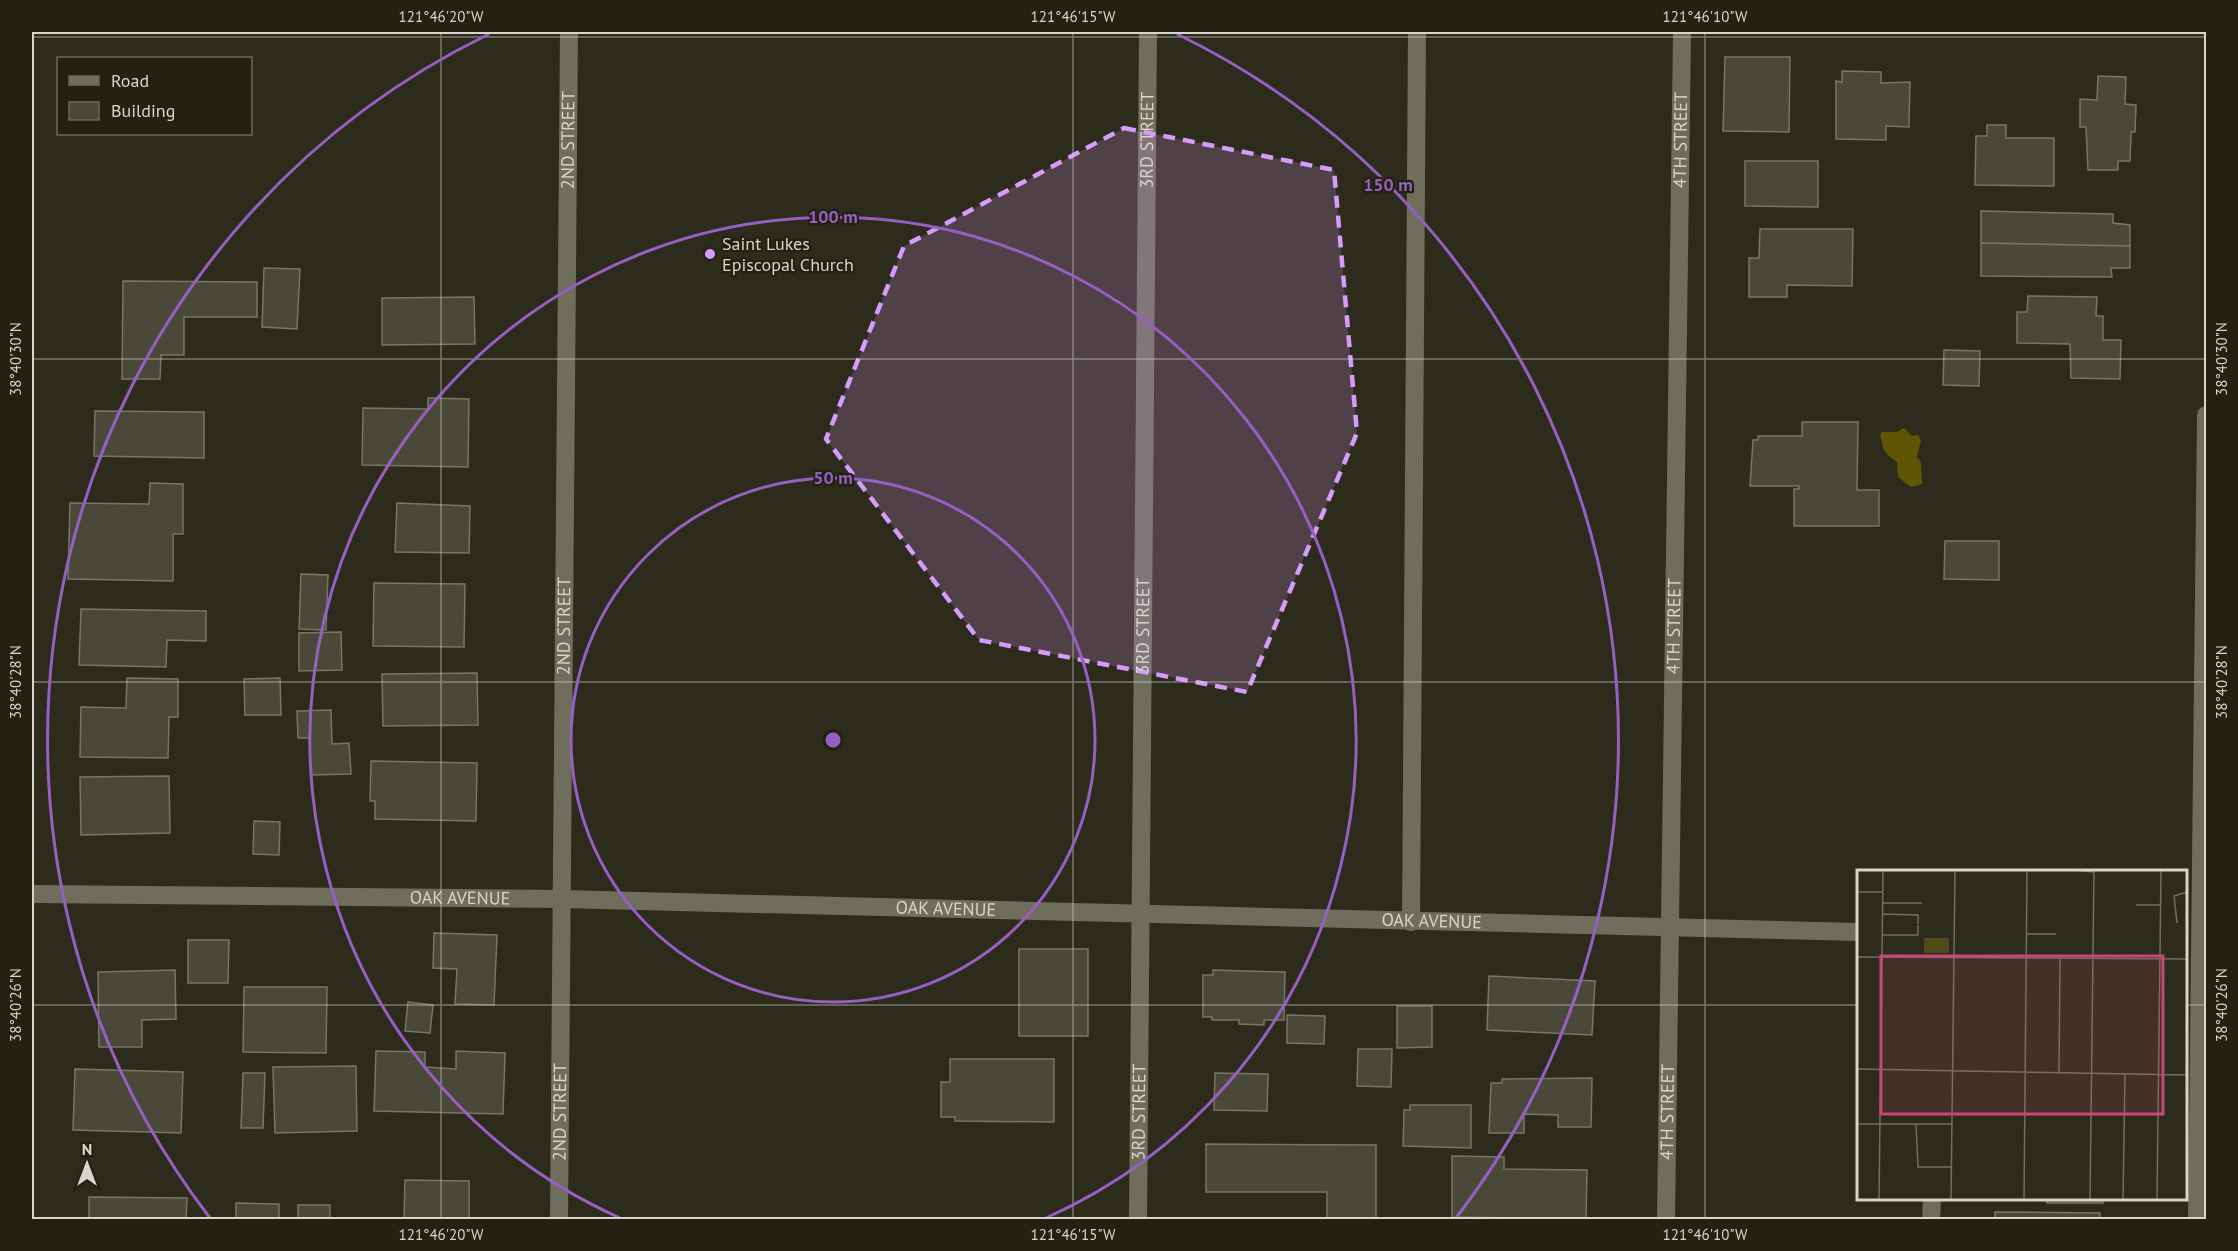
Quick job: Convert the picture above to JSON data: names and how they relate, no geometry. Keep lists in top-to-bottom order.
{
  "streets": {
    "street": [
      "2ND STREET",
      "3RD STREET",
      "4TH STREET",
      "OAK AVENUE"
    ]
  },
  "crossings": [
    ["2ND STREET", "OAK AVENUE"],
    ["3RD STREET", "OAK AVENUE"],
    ["4TH STREET", "OAK AVENUE"]
  ],
  "places": ["Saint Lukes Episcopal Church"],
  "legend": ["Road", "Building"],
  "north": "top",
  "coordinates": [
    "121°46'20\"W",
    "121°46'15\"W",
    "121°46'10\"W",
    "38°40'30\"N",
    "38°40'28\"N",
    "38°40'26\"N"
  ],
  "rings": ["150 m", "100 m", "50 m"]
}
